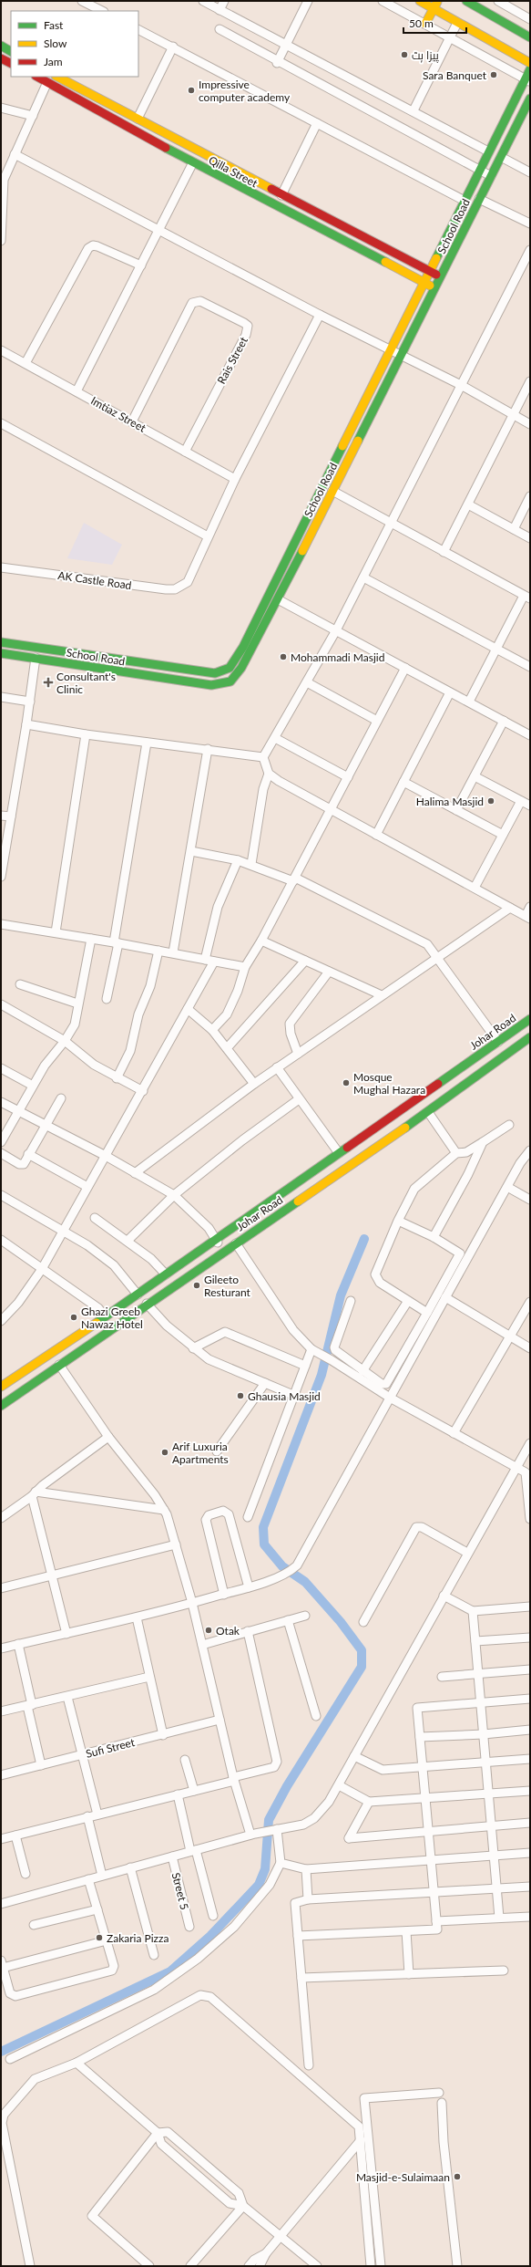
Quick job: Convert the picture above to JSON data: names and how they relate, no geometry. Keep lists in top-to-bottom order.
{
  "streets": {
    "street": [
      "Qilla Street",
      "School Road",
      "Rais Street",
      "Imtiaz Street",
      "AK Castle Road",
      "Johar Road",
      "Sufi Street",
      "Street 5"
    ]
  },
  "crossings": [
    ["Qilla Street", "School Road"],
    ["Rais Street", "Imtiaz Street"]
  ],
  "places": {
    "other": [
      "پیزا ہٹ",
      "Sara Banquet",
      "Impressive computer academy",
      "Mohammadi Masjid",
      "Halima Masjid",
      "Mosque Mughal Hazara",
      "Gileeto Resturant",
      "Ghazi Greeb Nawaz Hotel",
      "Ghausia Masjid",
      "Arif Luxuria Apartments",
      "Otak",
      "Zakaria Pizza",
      "Masjid-e-Sulaimaan"
    ],
    "health": ["Consultant's Clinic"]
  },
  "legend": ["Fast", "Slow", "Jam"],
  "scale_bar": "50 m"
}
